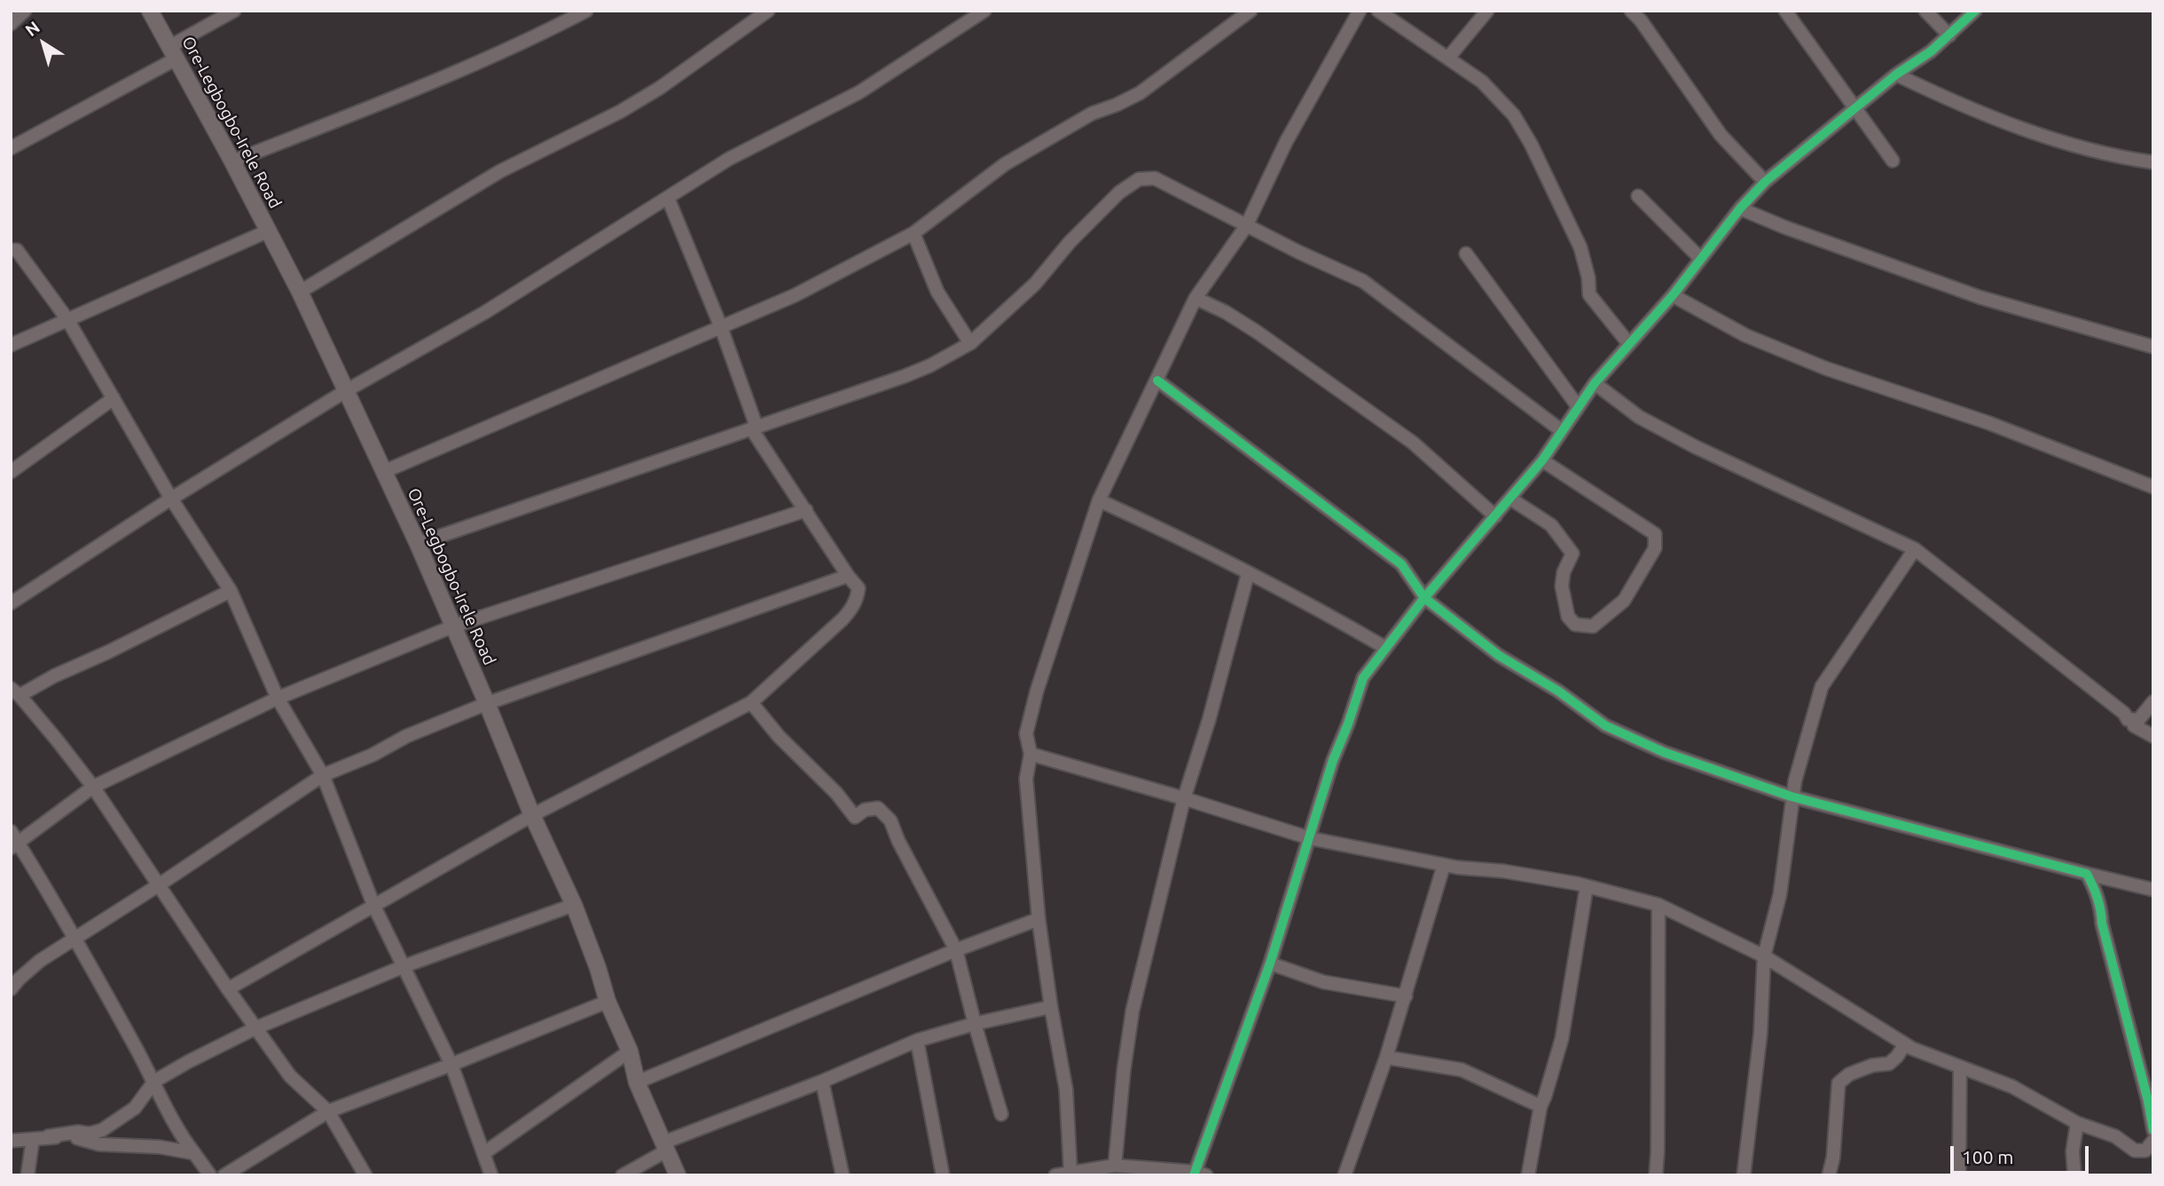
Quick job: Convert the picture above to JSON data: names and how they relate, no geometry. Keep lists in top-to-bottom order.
{
  "streets": {
    "main road": ["Ore-Legbogbo-Irele Road"]
  },
  "scale_bar": "100 m",
  "north": "top left"
}
